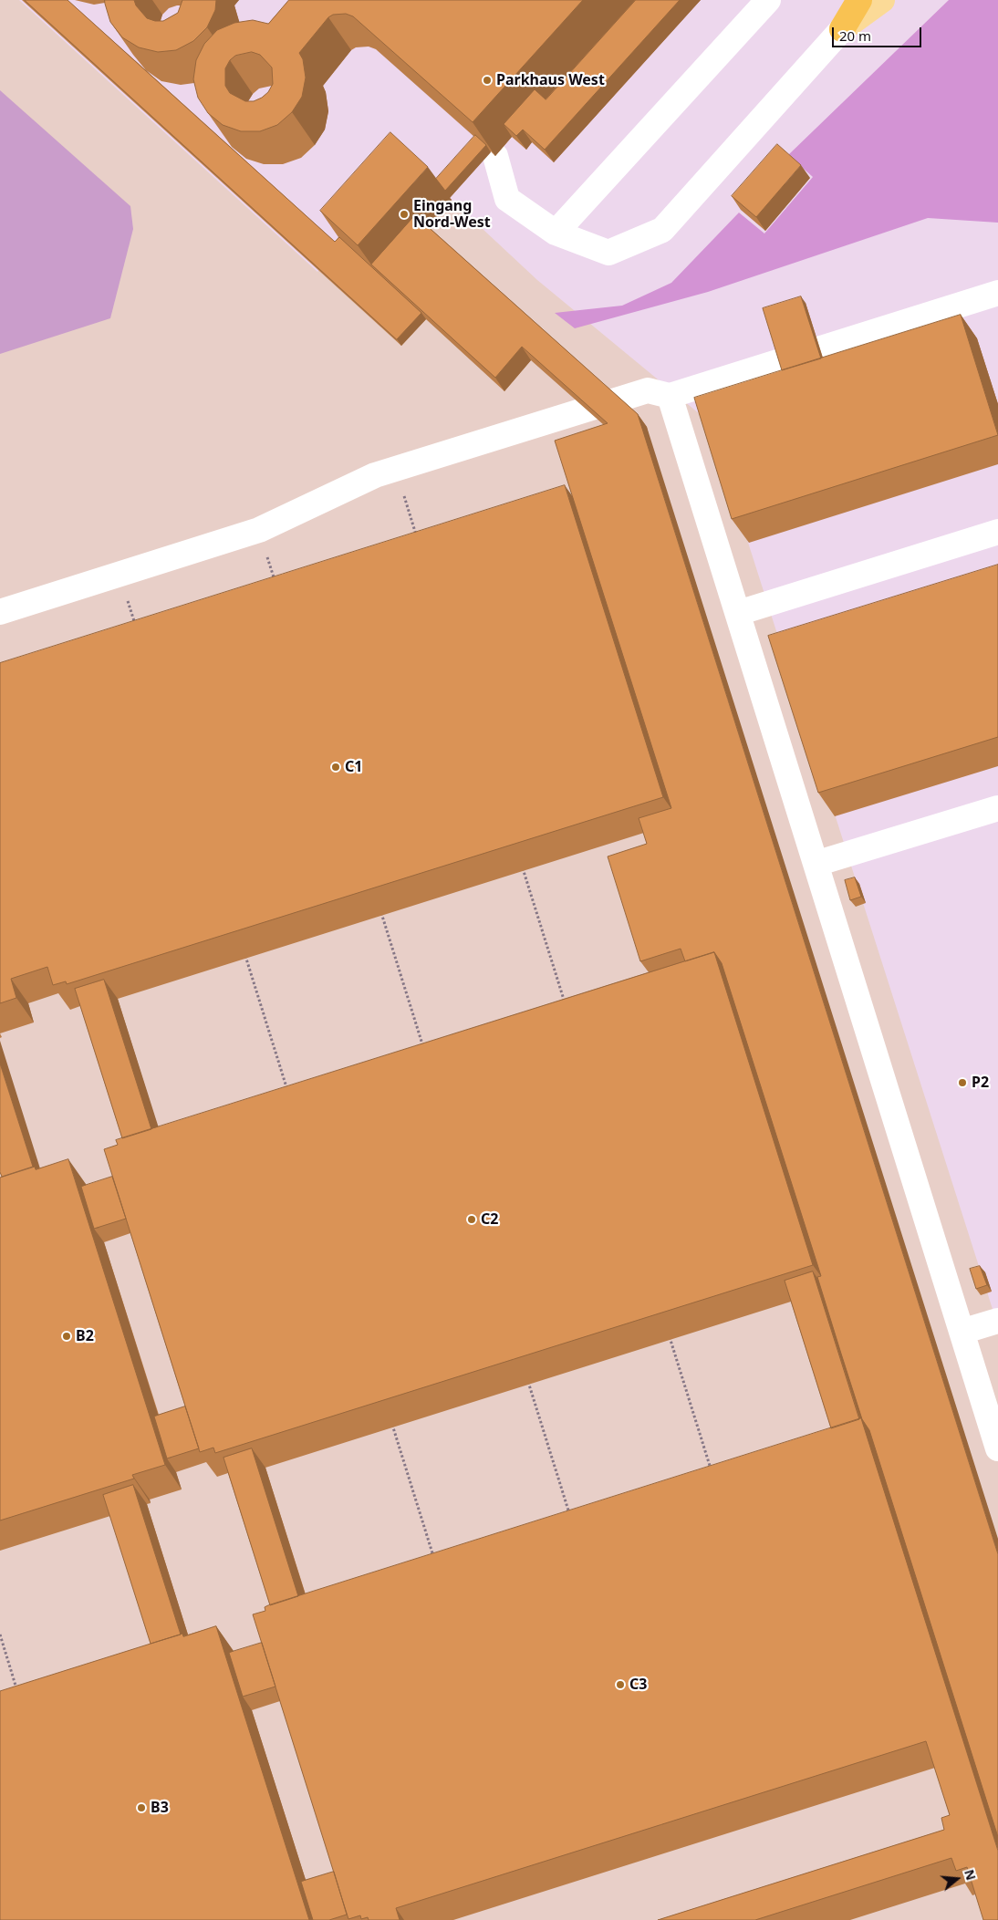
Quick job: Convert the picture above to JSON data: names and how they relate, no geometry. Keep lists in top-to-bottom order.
{
  "places": [
    "Parkhaus West",
    "Eingang Nord-West",
    "C1",
    "P2",
    "C2",
    "B2",
    "C3",
    "B3"
  ],
  "scale_bar": "20 m",
  "north": "right"
}
